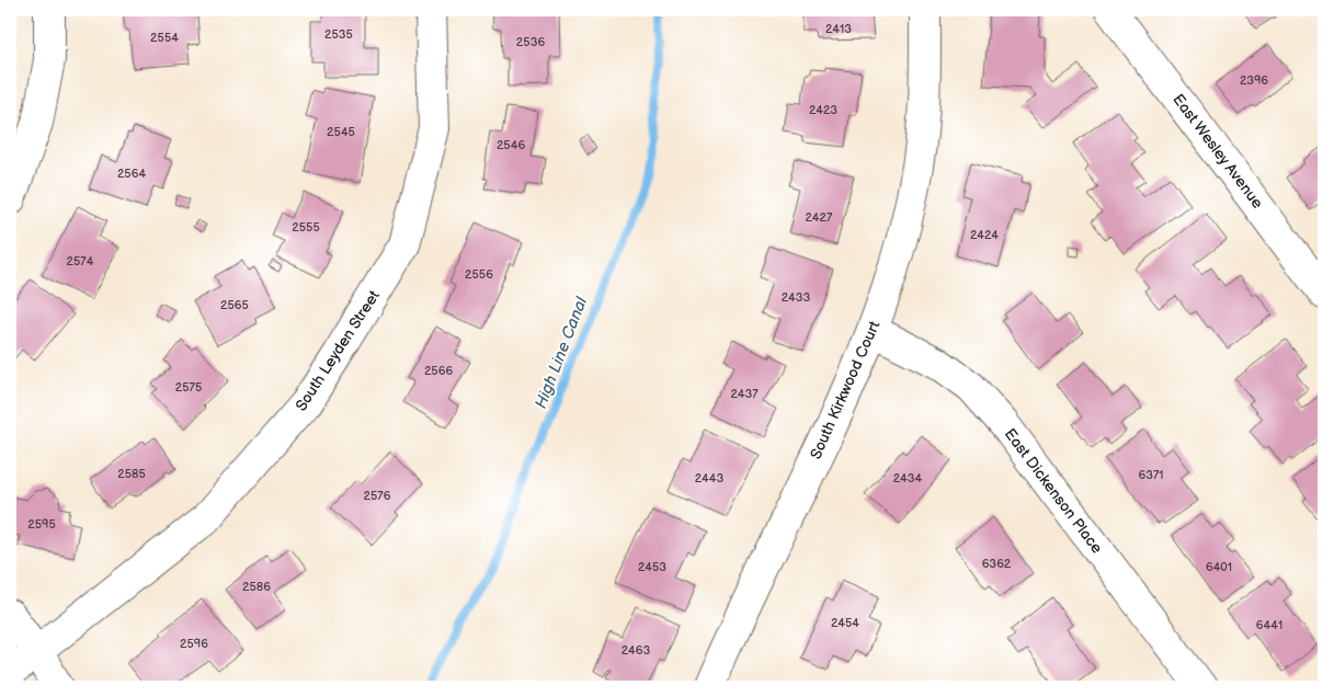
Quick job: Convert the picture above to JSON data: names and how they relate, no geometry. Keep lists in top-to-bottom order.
{
  "streets": {
    "street": [
      "East Wesley Avenue",
      "South Leyden Street",
      "South Kirkwood Court",
      "East Dickenson Place"
    ]
  },
  "crossings": [
    ["South Kirkwood Court", "East Dickenson Place"]
  ],
  "water": ["High Line Canal"],
  "house_numbers": [
    "2413",
    "2535",
    "2554",
    "2536",
    "2396",
    "2423",
    "2545",
    "2546",
    "2564",
    "2427",
    "2555",
    "2424",
    "2574",
    "2556",
    "2433",
    "2565",
    "2566",
    "2575",
    "2437",
    "2585",
    "6371",
    "2443",
    "2434",
    "2576",
    "2595",
    "6362",
    "2453",
    "6401",
    "2586",
    "2454",
    "6441",
    "2596",
    "2463"
  ]
}
